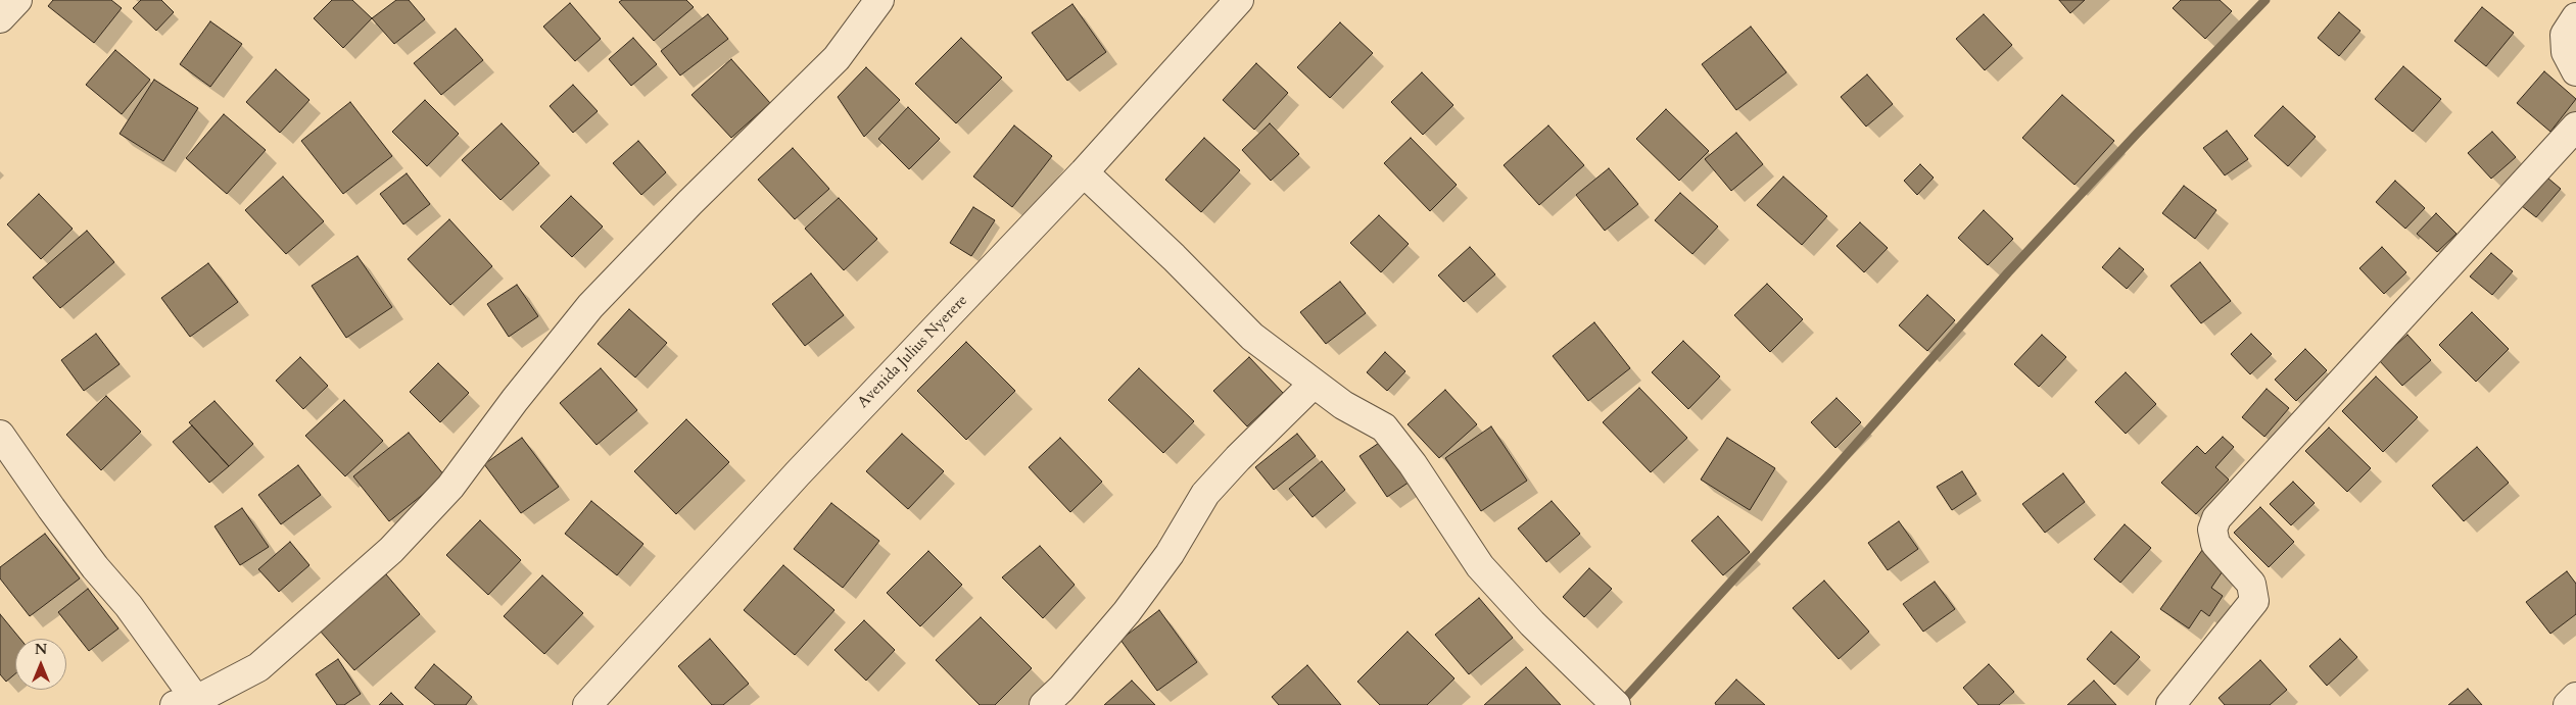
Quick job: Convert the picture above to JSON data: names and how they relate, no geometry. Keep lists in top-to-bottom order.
{
  "streets": {
    "street": ["Avenida Julius Nyerere"]
  },
  "north": "top"
}
